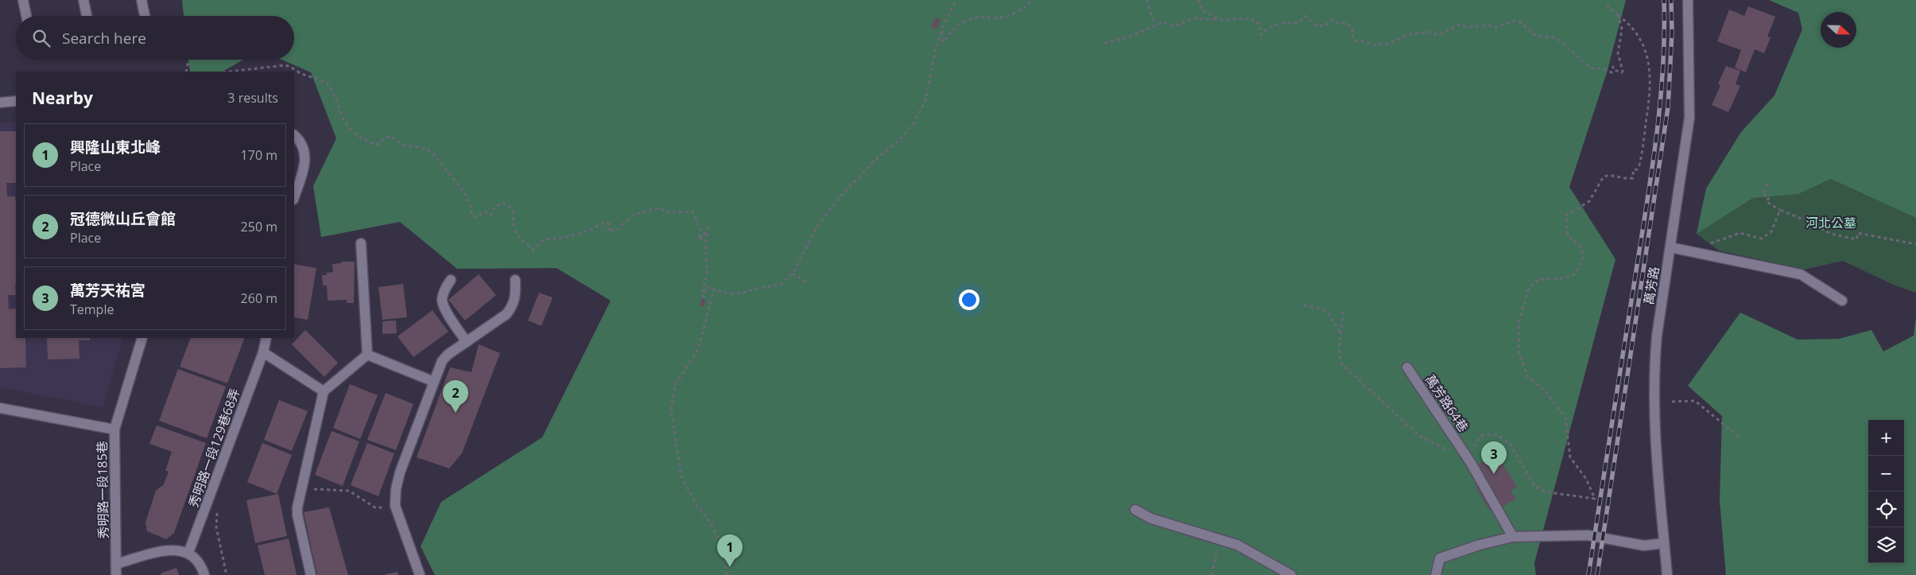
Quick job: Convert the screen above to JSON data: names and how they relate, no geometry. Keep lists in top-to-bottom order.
{
  "streets": {
    "street": [
      "萬芳路",
      "萬芳路64巷",
      "秀明路一段129巷68弄",
      "秀明路一段185巷"
    ]
  },
  "parks": ["河北公墓"],
  "north": "right",
  "page": {
    "search": "Search here",
    "heading": ["Nearby", "3 results"],
    "list": [
      {
        "mark": "1",
        "name": "興隆山東北峰",
        "note": "Place",
        "value": "170 m"
      },
      {
        "mark": "2",
        "name": "冠德微山丘會館",
        "note": "Place",
        "value": "250 m"
      },
      {
        "mark": "3",
        "name": "萬芳天祐宮",
        "note": "Temple",
        "value": "260 m"
      }
    ],
    "pins": ["2", "3", "1"],
    "map_buttons": ["+", "−"]
  }
}
